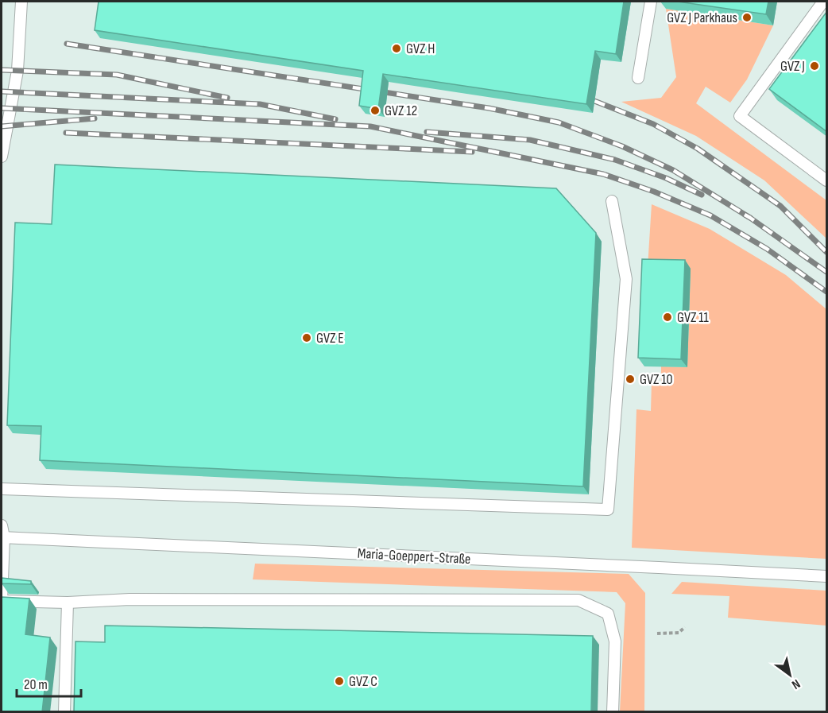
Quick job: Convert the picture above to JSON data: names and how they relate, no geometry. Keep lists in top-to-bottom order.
{
  "streets": {
    "lane": ["Maria-Goeppert-Straße"]
  },
  "places": [
    "GVZ J Parkhaus",
    "GVZ H",
    "GVZ J",
    "GVZ 12",
    "GVZ 11",
    "GVZ E",
    "GVZ 10",
    "GVZ C"
  ],
  "scale_bar": "20 m",
  "north": "bottom right"
}
